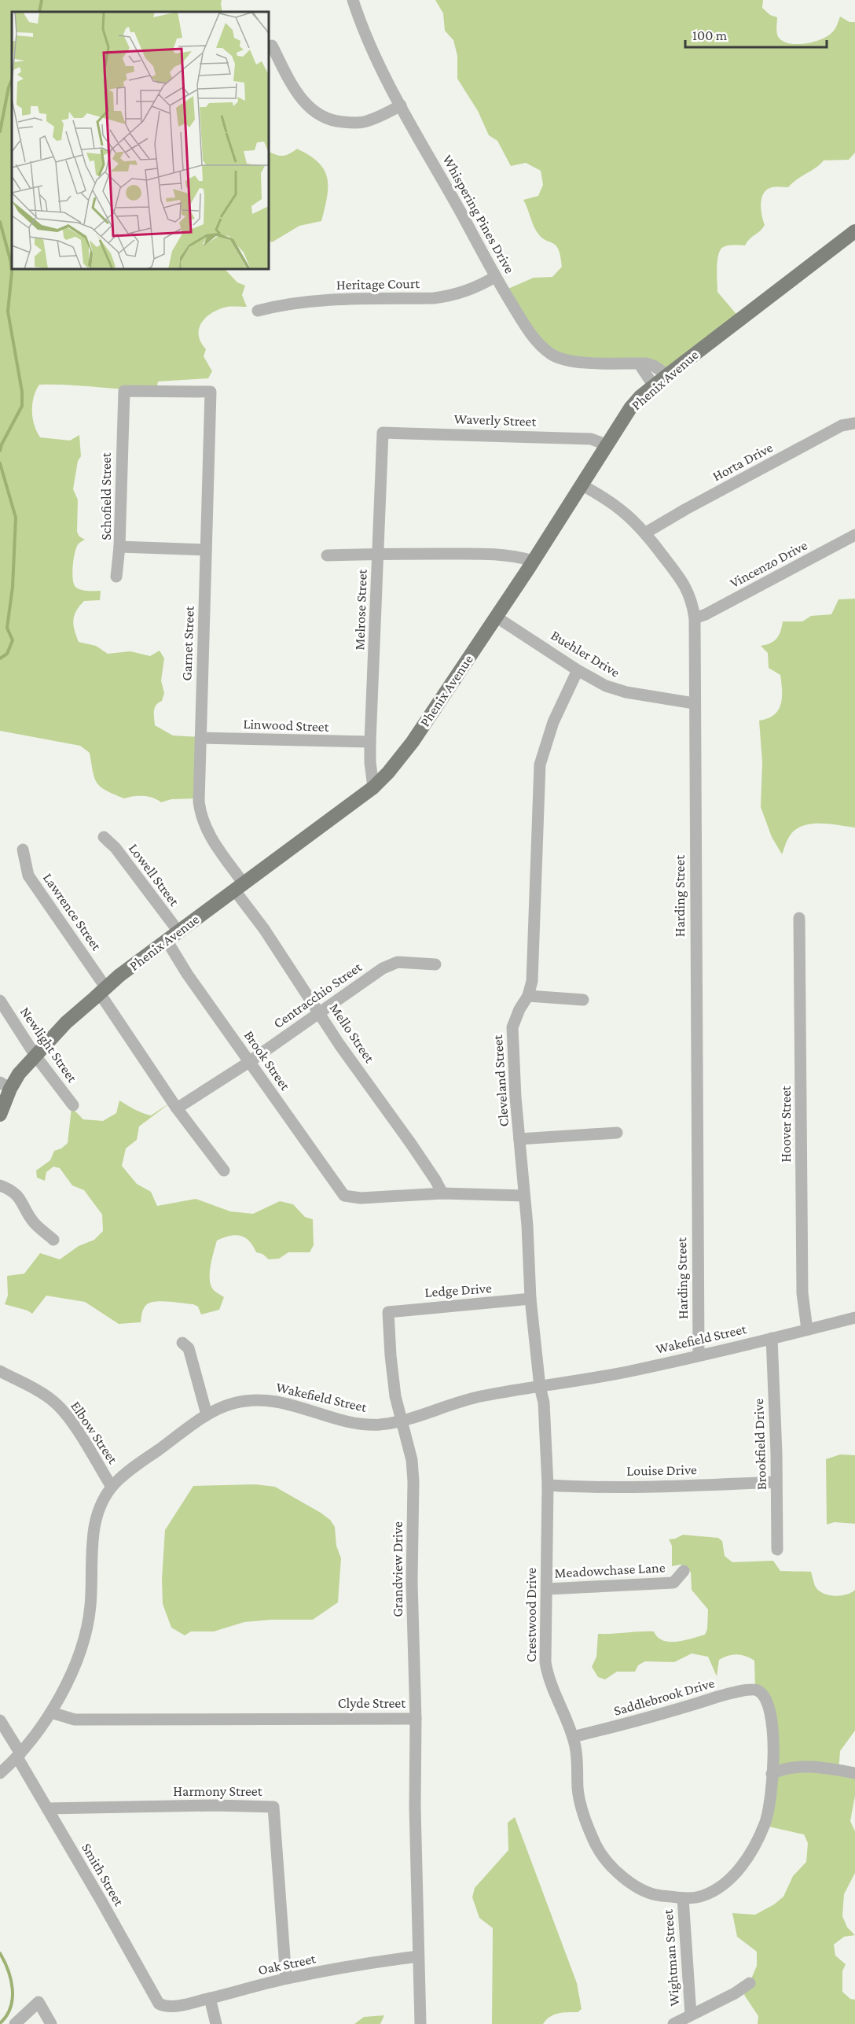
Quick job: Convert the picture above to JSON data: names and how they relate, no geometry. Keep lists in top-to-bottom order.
{
  "streets": {
    "main road": ["Phenix Avenue"],
    "street": [
      "Whispering Pines Drive",
      "Heritage Court",
      "Waverly Street",
      "Horta Drive",
      "Schofield Street",
      "Vincenzo Drive",
      "Melrose Street",
      "Garnet Street",
      "Buehler Drive",
      "Linwood Street",
      "Lowell Street",
      "Harding Street",
      "Lawrence Street",
      "Centracchio Street",
      "Mello Street",
      "Newlight Street",
      "Brook Street",
      "Cleveland Street",
      "Hoover Street",
      "Ledge Drive",
      "Wakefield Street",
      "Elbow Street",
      "Brookfield Drive",
      "Louise Drive",
      "Grandview Drive",
      "Meadowchase Lane",
      "Crestwood Drive",
      "Saddlebrook Drive",
      "Clyde Street",
      "Harmony Street",
      "Smith Street",
      "Wightman Street",
      "Oak Street"
    ]
  },
  "crossings": [
    ["Whispering Pines Drive", "Heritage Court"],
    ["Whispering Pines Drive", "Phenix Avenue"],
    ["Phenix Avenue", "Waverly Street"],
    ["Phenix Avenue", "Melrose Street"],
    ["Phenix Avenue", "Garnet Street"],
    ["Phenix Avenue", "Buehler Drive"],
    ["Phenix Avenue", "Lowell Street"],
    ["Phenix Avenue", "Harding Street"],
    ["Phenix Avenue", "Lawrence Street"],
    ["Phenix Avenue", "Mello Street"],
    ["Phenix Avenue", "Newlight Street"],
    ["Phenix Avenue", "Brook Street"],
    ["Waverly Street", "Melrose Street"],
    ["Horta Drive", "Harding Street"],
    ["Schofield Street", "Garnet Street"],
    ["Vincenzo Drive", "Harding Street"],
    ["Melrose Street", "Linwood Street"],
    ["Garnet Street", "Linwood Street"],
    ["Garnet Street", "Mello Street"],
    ["Buehler Drive", "Harding Street"],
    ["Buehler Drive", "Cleveland Street"],
    ["Harding Street", "Wakefield Street"],
    ["Lawrence Street", "Centracchio Street"],
    ["Centracchio Street", "Mello Street"],
    ["Centracchio Street", "Brook Street"],
    ["Mello Street", "Brook Street"],
    ["Cleveland Street", "Ledge Drive"],
    ["Cleveland Street", "Wakefield Street"],
    ["Cleveland Street", "Crestwood Drive"],
    ["Hoover Street", "Wakefield Street"],
    ["Ledge Drive", "Grandview Drive"],
    ["Wakefield Street", "Elbow Street"],
    ["Wakefield Street", "Brookfield Drive"],
    ["Wakefield Street", "Grandview Drive"],
    ["Wakefield Street", "Crestwood Drive"],
    ["Wakefield Street", "Clyde Street"],
    ["Wakefield Street", "Smith Street"],
    ["Brookfield Drive", "Louise Drive"],
    ["Louise Drive", "Crestwood Drive"],
    ["Grandview Drive", "Clyde Street"],
    ["Meadowchase Lane", "Crestwood Drive"],
    ["Crestwood Drive", "Saddlebrook Drive"],
    ["Crestwood Drive", "Wightman Street"],
    ["Clyde Street", "Oak Street"],
    ["Harmony Street", "Smith Street"],
    ["Harmony Street", "Oak Street"],
    ["Smith Street", "Oak Street"]
  ],
  "scale_bar": "100 m"
}
